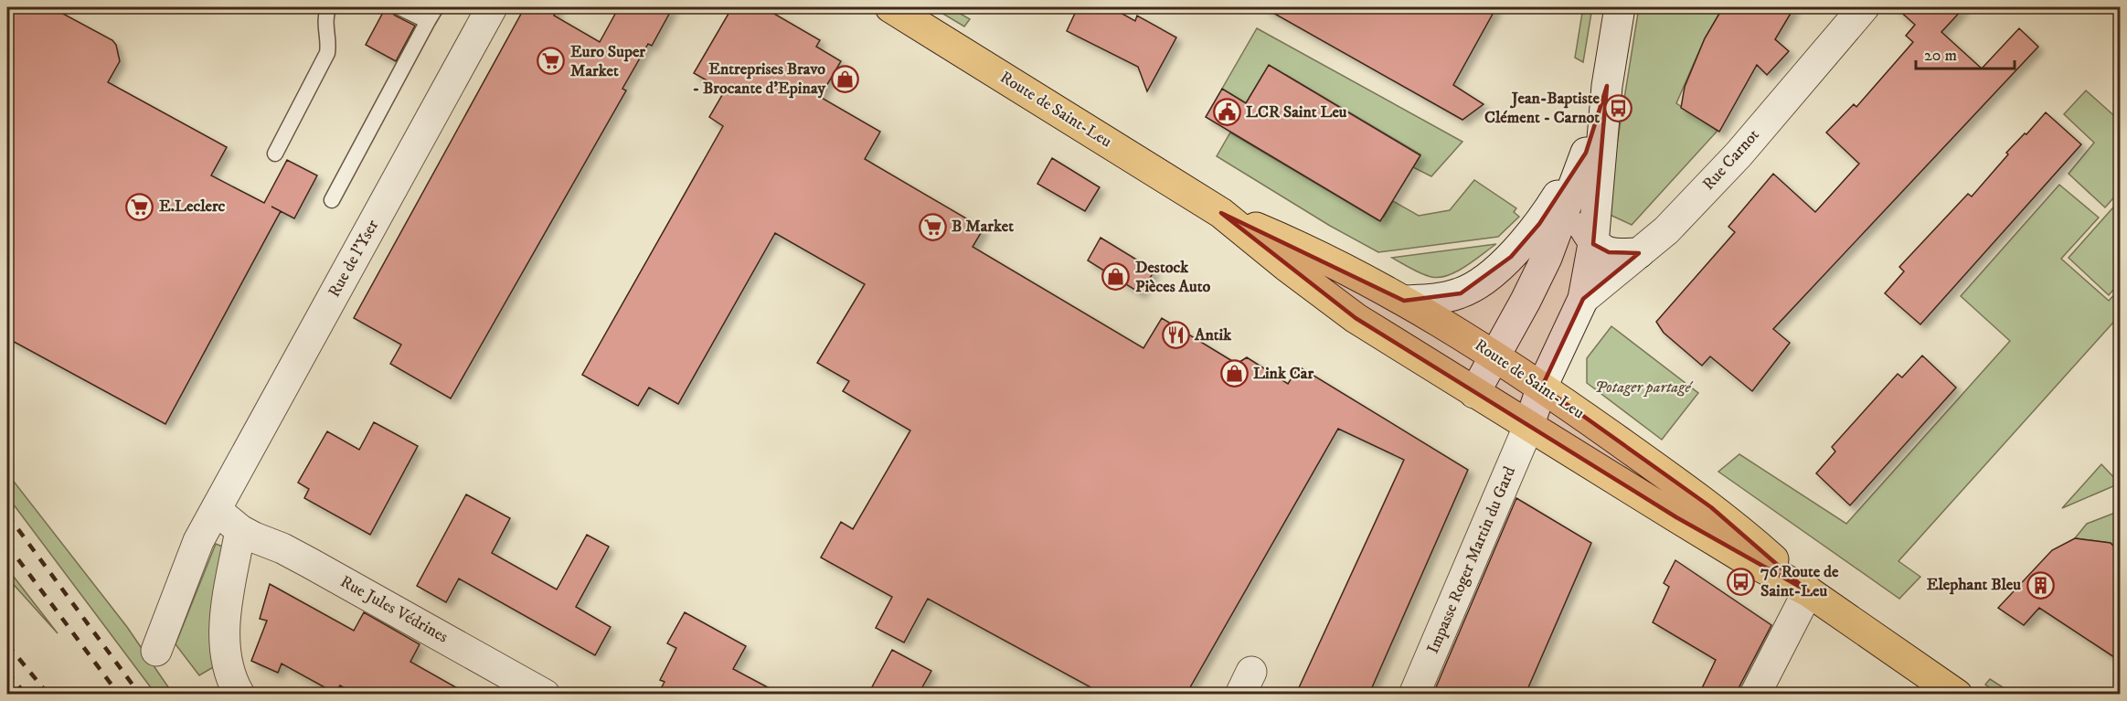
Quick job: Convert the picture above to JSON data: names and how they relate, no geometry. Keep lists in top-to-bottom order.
{
  "streets": {
    "main road": ["Route de Saint-Leu"],
    "street": [
      "Rue Carnot",
      "Rue de l'Yser",
      "Impasse Roger Martin du Gard",
      "Rue Jules Védrines"
    ]
  },
  "crossings": [
    ["Route de Saint-Leu", "Impasse Roger Martin du Gard"],
    ["Rue Carnot", "Impasse Roger Martin du Gard"]
  ],
  "parks": ["Potager partagé"],
  "places": {
    "supermarket": ["Euro Super Market", "E.Leclerc", "B Market"],
    "shop": ["Entreprises Bravo - Brocante d'Epinay", "Destock Pièces Auto", "Link Car"],
    "bus stop": ["Jean-Baptiste Clément - Carnot", "76 Route de Saint-Leu"],
    "public building": ["LCR Saint Leu"],
    "restaurant": ["Antik"],
    "building": ["Elephant Bleu"]
  },
  "scale_bar": "20 m"
}
